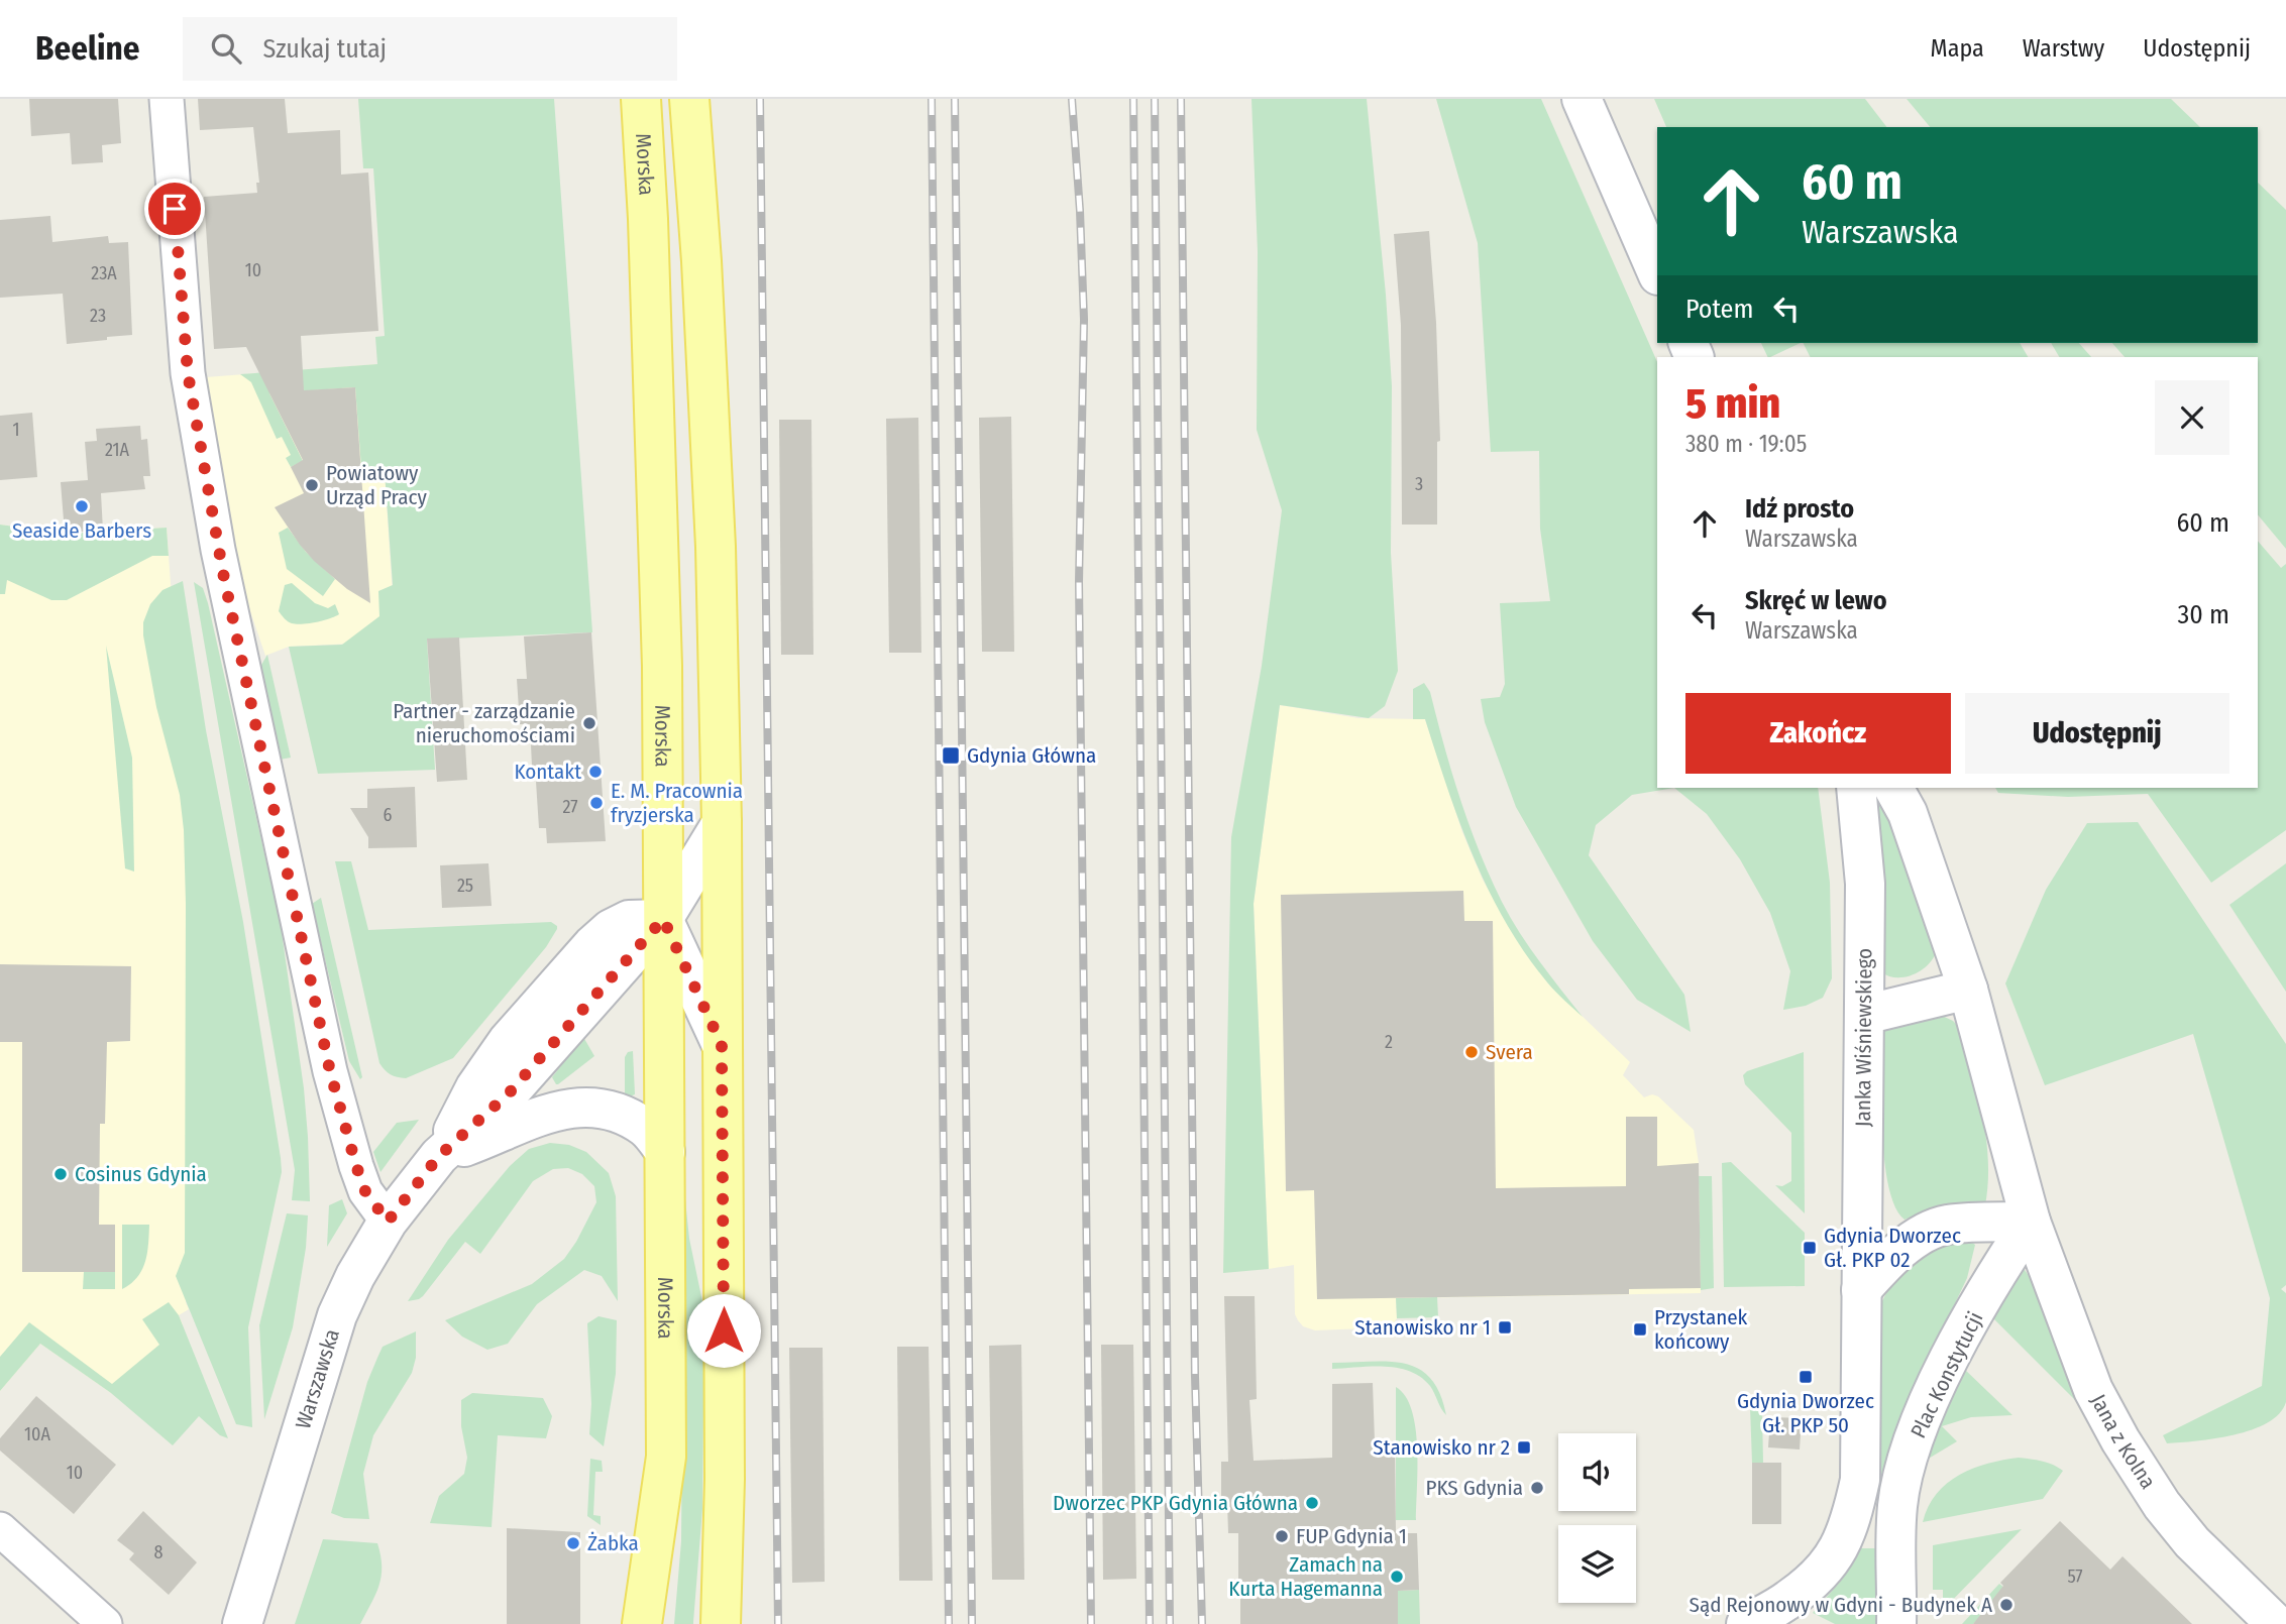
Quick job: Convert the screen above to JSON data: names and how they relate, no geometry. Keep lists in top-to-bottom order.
{
  "streets": {
    "main road": [
      "Morska",
      "Janka Wiśniewskiego",
      "Plac Konstytucji",
      "Warszawska",
      "Jana z Kolna"
    ]
  },
  "crossings": [
    ["Morska", "Warszawska"],
    ["Plac Konstytucji", "Jana z Kolna"]
  ],
  "places": {
    "other": [
      "Powiatowy Urząd Pracy",
      "Seaside Barbers",
      "Partner - zarządzanie nieruchomościami",
      "Kontakt",
      "E. M. Pracownia fryzjerska",
      "Svera",
      "Cosinus Gdynia",
      "PKS Gdynia",
      "Dworzec PKP Gdynia Główna",
      "FUP Gdynia 1",
      "Żabka",
      "Zamach na Kurta Hagemanna",
      "Sąd Rejonowy w Gdyni - Budynek A"
    ],
    "transit": [
      "Gdynia Główna",
      "Gdynia Dworzec Gł. PKP 02",
      "Stanowisko nr 1",
      "Przystanek końcowy",
      "Gdynia Dworzec Gł. PKP 50",
      "Stanowisko nr 2"
    ]
  },
  "house_numbers": [
    "10",
    "23A",
    "23",
    "1",
    "21A",
    "3",
    "27",
    "6",
    "25",
    "2",
    "10A",
    "10",
    "8",
    "57"
  ],
  "page": {
    "header": "Beeline",
    "search": "Szukaj tutaj",
    "nav": ["Mapa", "Warstwy", "Udostępnij"],
    "turn": ["60 m", "Warszawska"],
    "then": "Potem",
    "heading": ["5 min", "380 m · 19:05"],
    "list": [
      {
        "name": "Idź prosto",
        "note": "Warszawska",
        "value": "60 m"
      },
      {
        "name": "Skręć w lewo",
        "note": "Warszawska",
        "value": "30 m"
      }
    ],
    "buttons": ["Zakończ", "Udostępnij"]
  }
}
